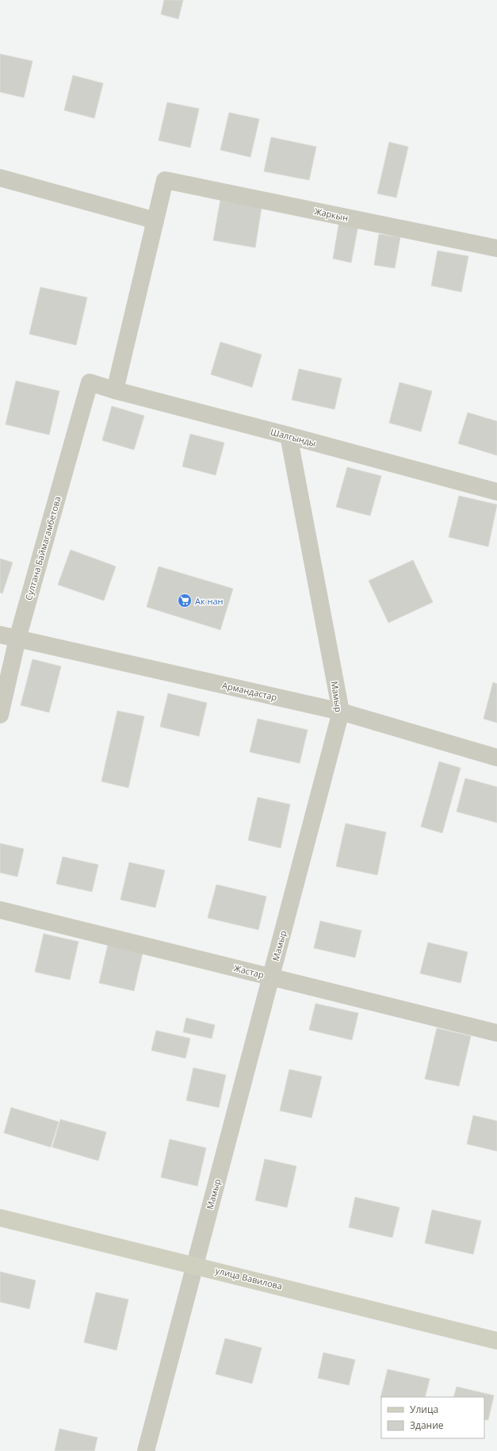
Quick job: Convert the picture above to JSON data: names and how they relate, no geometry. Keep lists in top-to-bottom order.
{
  "streets": {
    "street": [
      "Жаркын",
      "Шалгынды",
      "Султана Баймагамбетова",
      "Армандастар",
      "Мамыр",
      "Жастар",
      "улица Вавилова"
    ]
  },
  "crossings": [
    ["Шалгынды", "Султана Баймагамбетова"],
    ["Шалгынды", "Мамыр"],
    ["Султана Баймагамбетова", "Армандастар"],
    ["Армандастар", "Мамыр"],
    ["Мамыр", "Жастар"],
    ["Мамыр", "улица Вавилова"]
  ],
  "places": {
    "supermarket": ["Ак нан"]
  },
  "legend": ["Улица", "Здание"]
}
